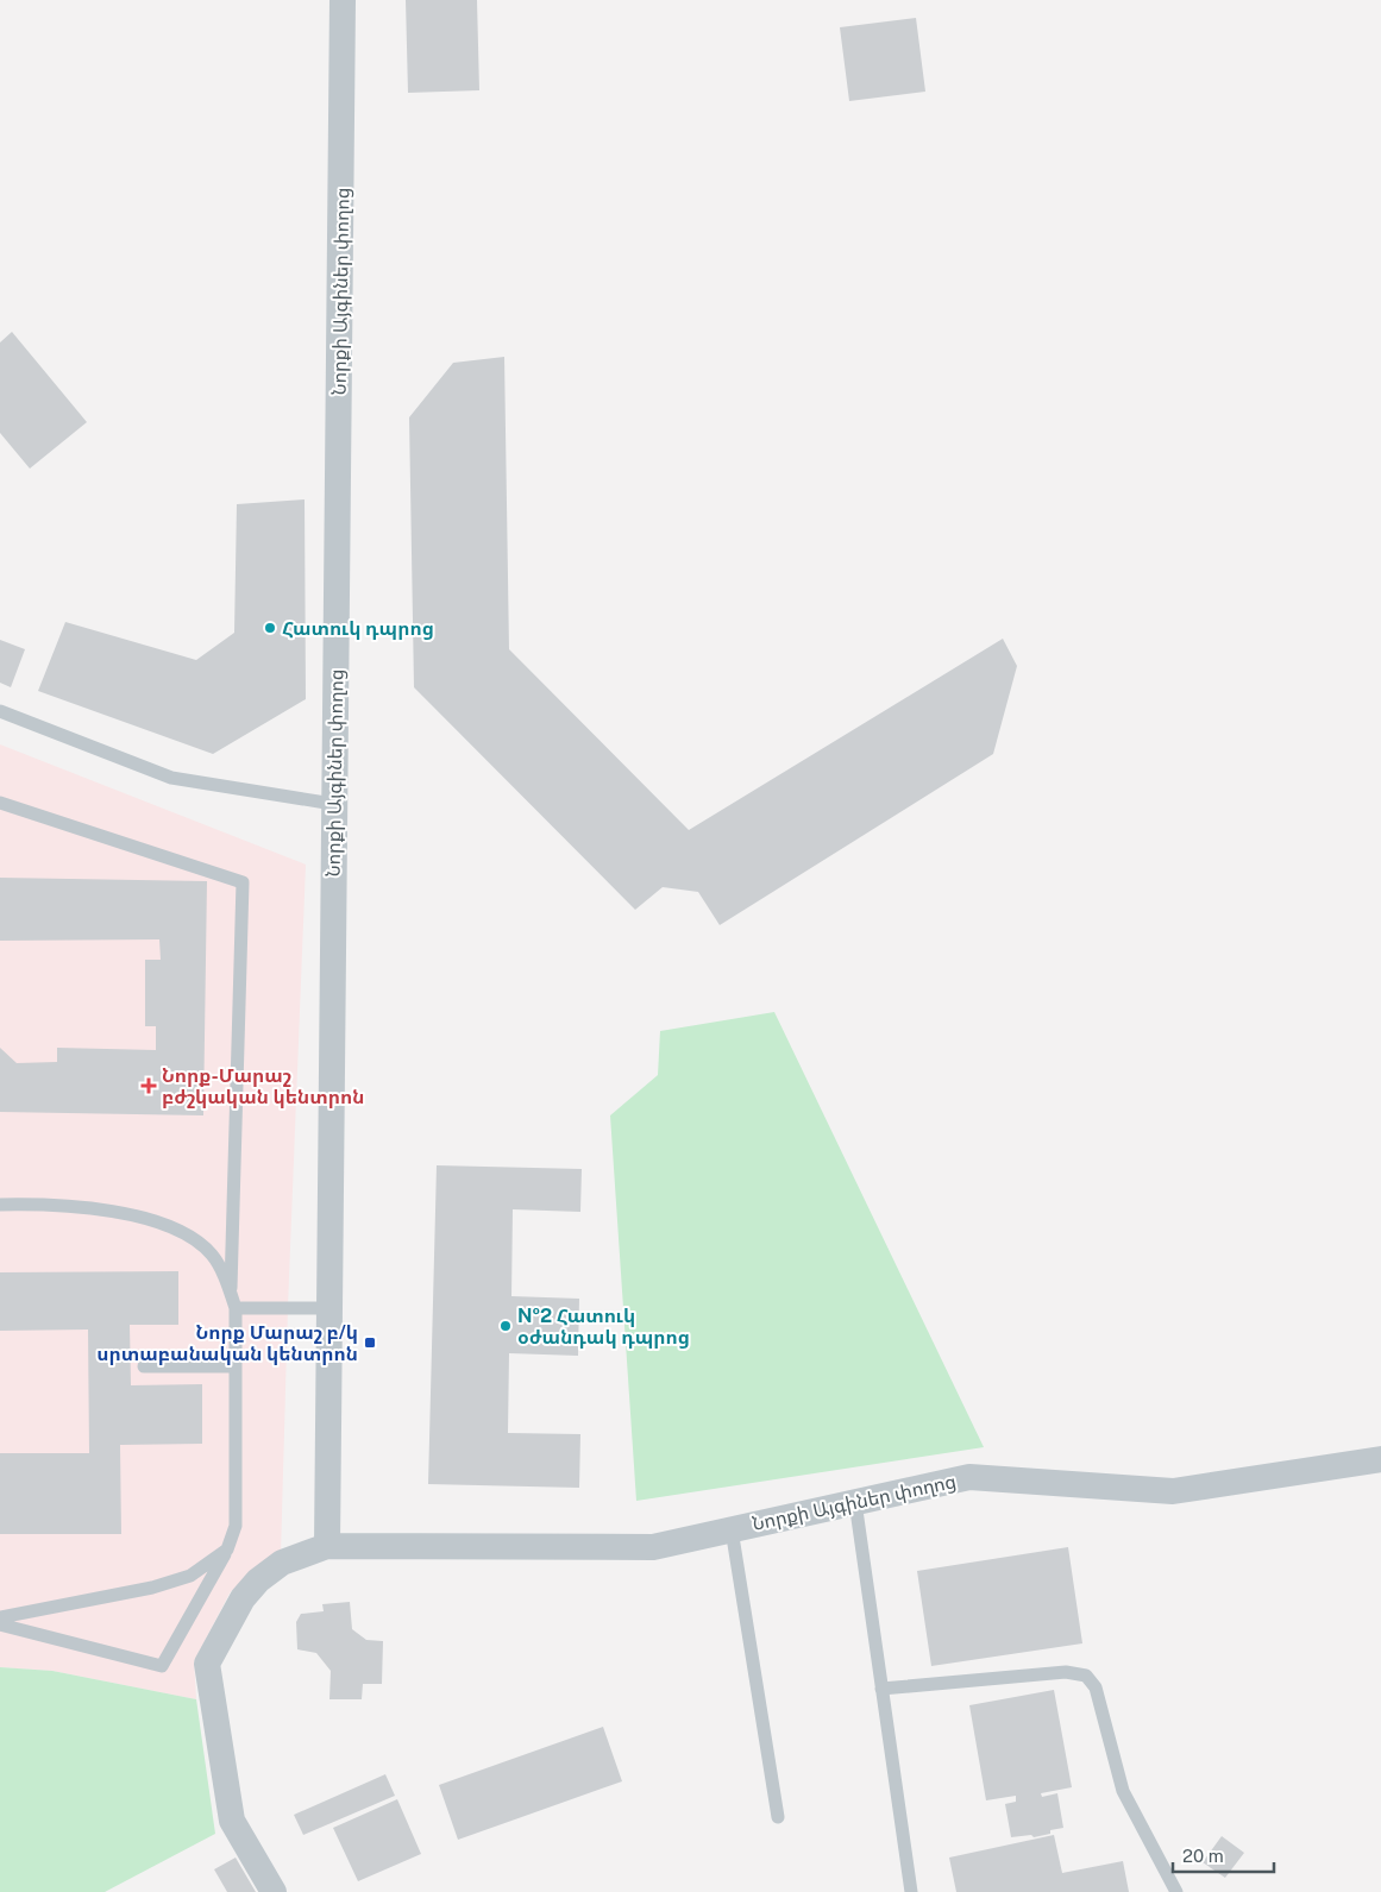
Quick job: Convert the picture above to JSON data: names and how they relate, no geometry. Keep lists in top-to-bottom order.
{
  "streets": {
    "street": ["Նորքի Այգիներ փողոց"]
  },
  "places": {
    "other": ["Հատուկ դպրոց", "№2 Հատուկ օժանդակ դպրոց"],
    "health": ["Նորք-Մարաշ բժշկական կենտրոն"],
    "transit": ["Նորք Մարաշ բ/կ սրտաբանական կենտրոն"]
  },
  "scale_bar": "20 m"
}
